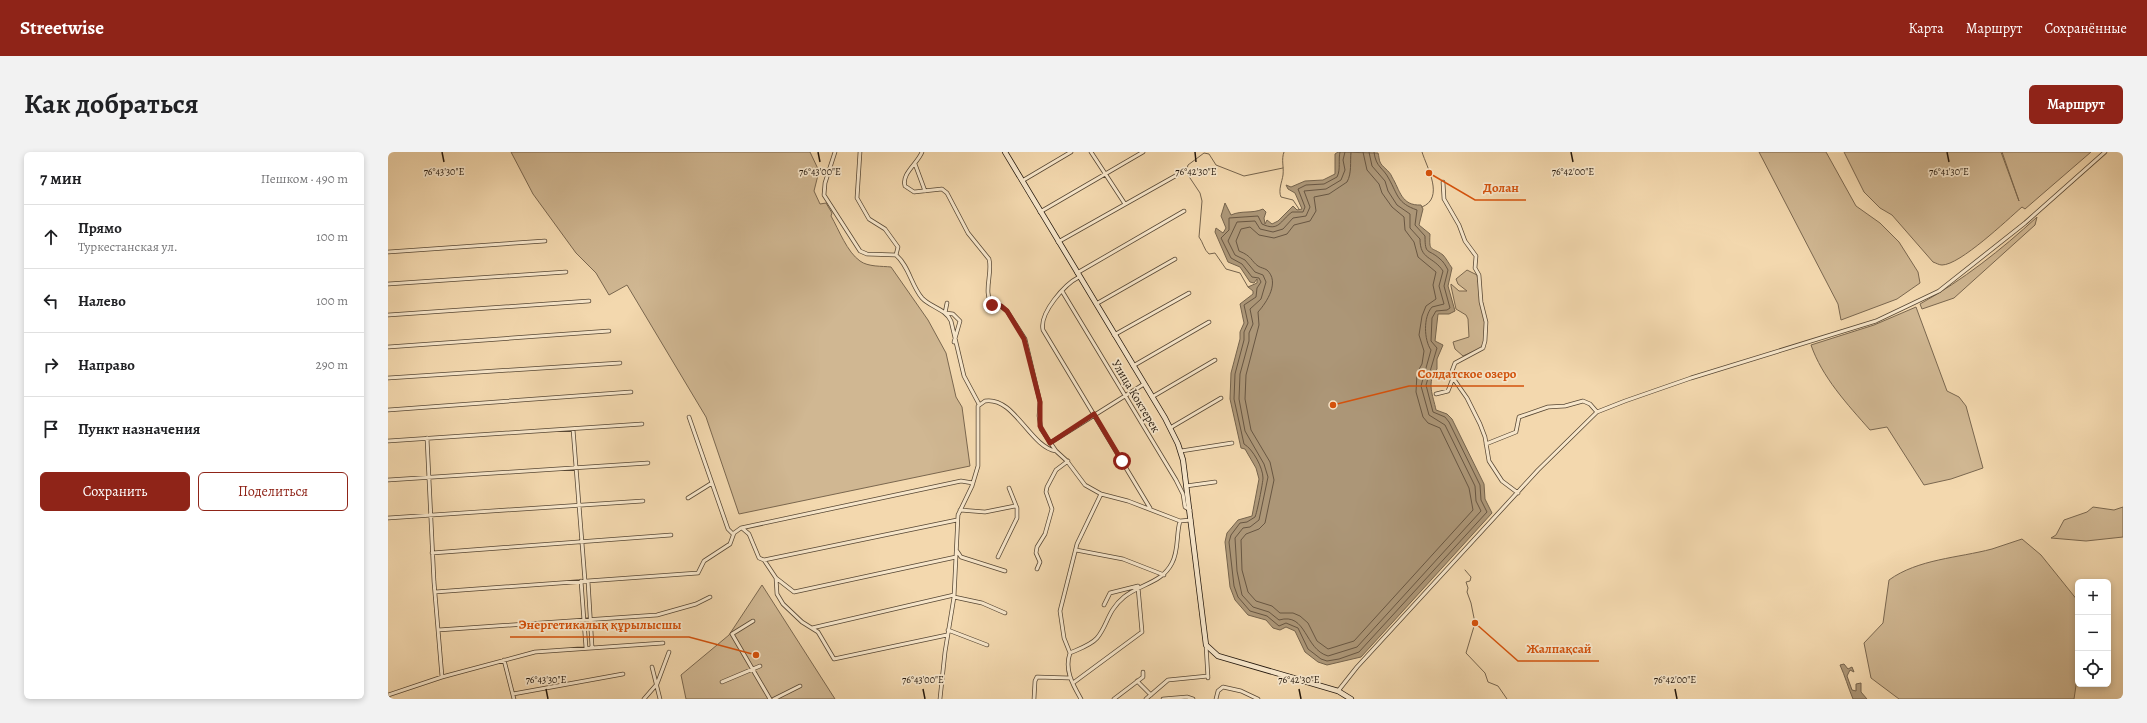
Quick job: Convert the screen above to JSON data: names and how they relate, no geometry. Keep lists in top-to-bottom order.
{
  "streets": {
    "street": ["Улица Коктерек"]
  },
  "places": [
    "Долан",
    "Солдатское озеро",
    "Жалпақсай",
    "Энергетикалық құрылысшы"
  ],
  "page": {
    "header": "Streetwise",
    "nav": ["Карта", "Маршрут", "Сохранённые"],
    "title": "Как добраться",
    "buttons": [
      "Маршрут",
      ["Сохранить", "Поделиться"]
    ],
    "heading": ["7 мин", "Пешком · 490 m"],
    "list": [
      ["Прямо", "Туркестанская ул.", "100 m"],
      ["Налево", "100 m"],
      ["Направо", "290 m"],
      "Пункт назначения"
    ],
    "map_buttons": ["+", "−"]
  },
  "coordinates": [
    "76°43'30\"E",
    "76°43'00\"E",
    "76°42'30\"E",
    "76°42'00\"E",
    "76°41'30\"E"
  ]
}
